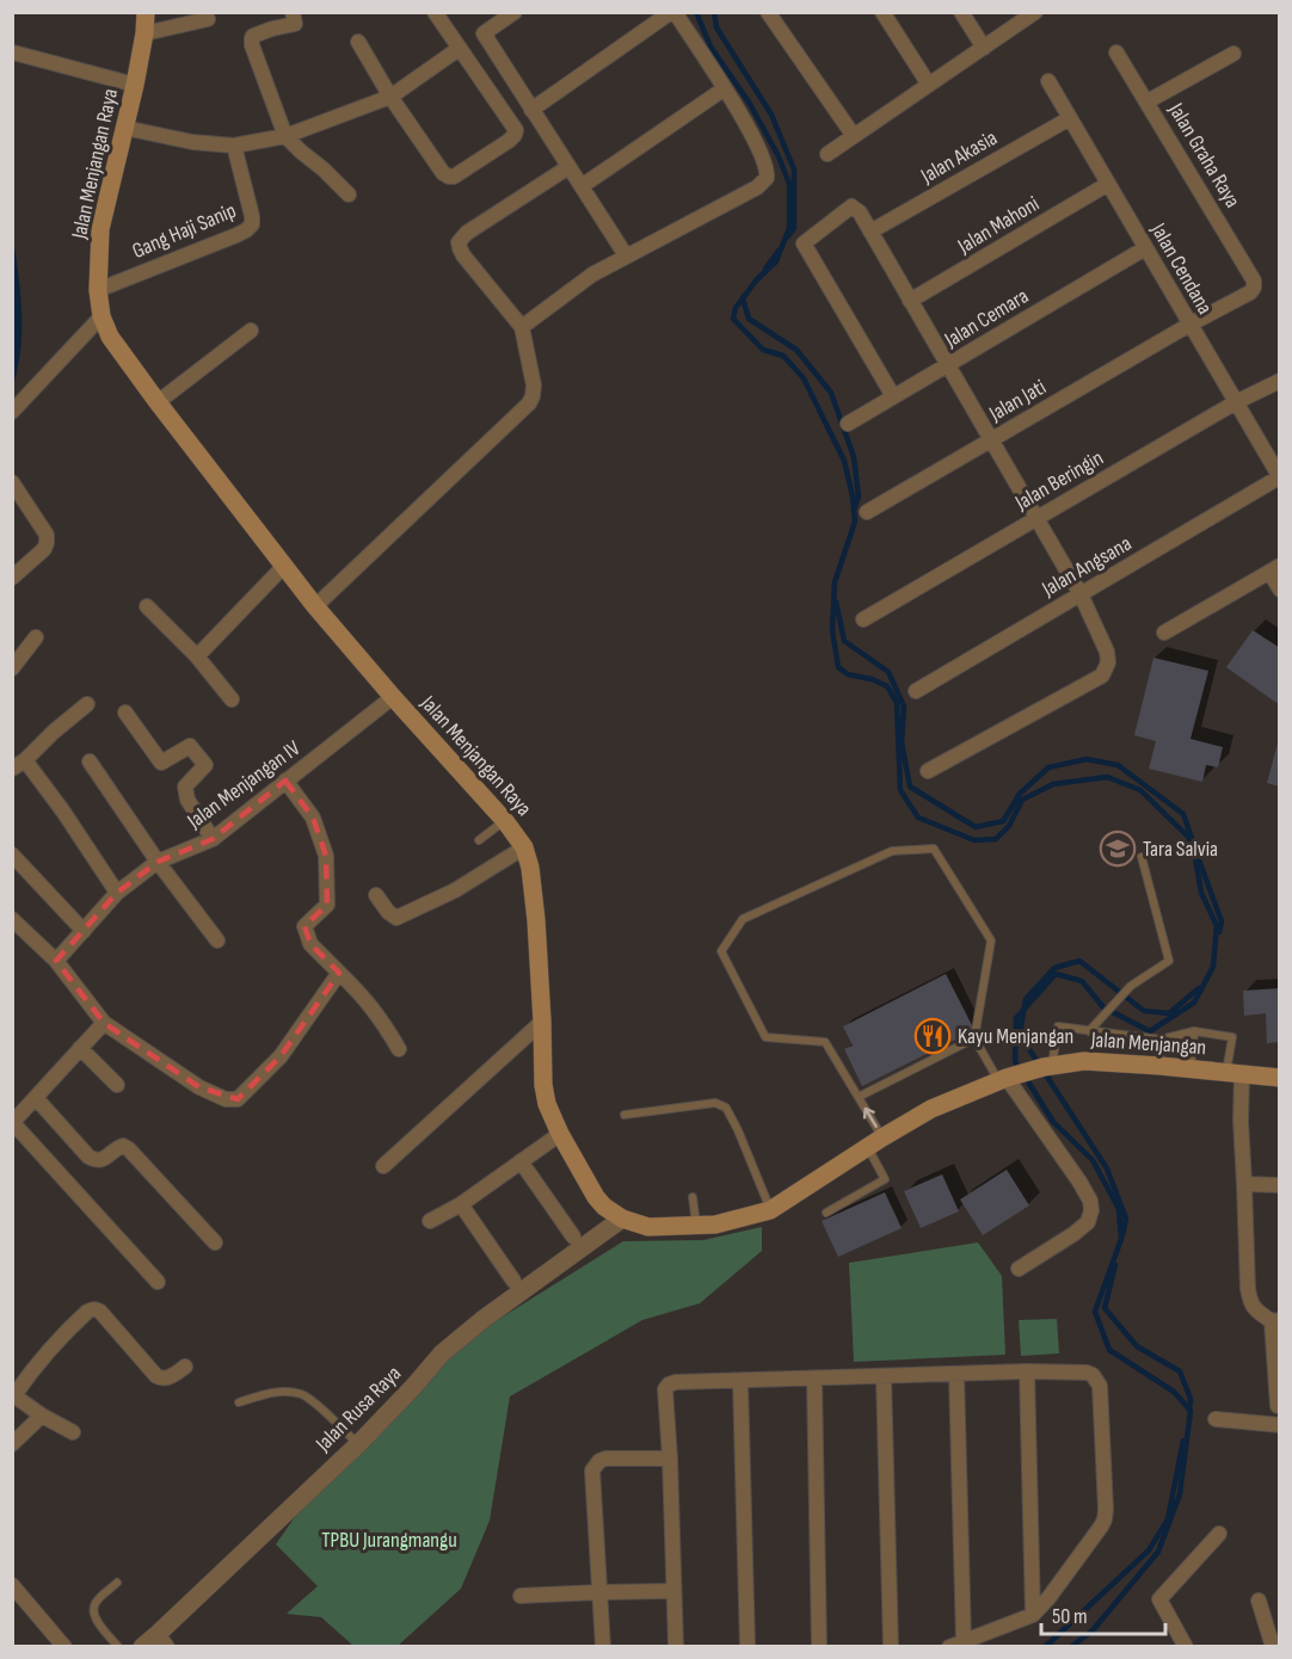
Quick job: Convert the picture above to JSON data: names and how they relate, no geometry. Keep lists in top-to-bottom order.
{
  "streets": {
    "main road": ["Jalan Menjangan Raya", "Jalan Menjangan"],
    "street": [
      "Jalan Graha Raya",
      "Jalan Akasia",
      "Jalan Mahoni",
      "Gang Haji Sanip",
      "Jalan Cendana",
      "Jalan Cemara",
      "Jalan Jati",
      "Jalan Beringin",
      "Jalan Angsana",
      "Jalan Menjangan IV",
      "Jalan Rusa Raya"
    ]
  },
  "crossings": [
    ["Jalan Graha Raya", "Jalan Jati"],
    ["Jalan Akasia", "Jalan Cendana"],
    ["Jalan Menjangan Raya", "Gang Haji Sanip"],
    ["Jalan Menjangan Raya", "Jalan Menjangan IV"],
    ["Jalan Menjangan Raya", "Jalan Menjangan"],
    ["Jalan Menjangan Raya", "Jalan Rusa Raya"],
    ["Jalan Mahoni", "Jalan Cendana"],
    ["Jalan Cendana", "Jalan Cemara"],
    ["Jalan Cendana", "Jalan Jati"],
    ["Jalan Cendana", "Jalan Beringin"],
    ["Jalan Cendana", "Jalan Angsana"]
  ],
  "parks": ["TPBU Jurangmangu"],
  "places": {
    "school or university": ["Tara Salvia"],
    "restaurant": ["Kayu Menjangan"]
  },
  "scale_bar": "50 m"
}
